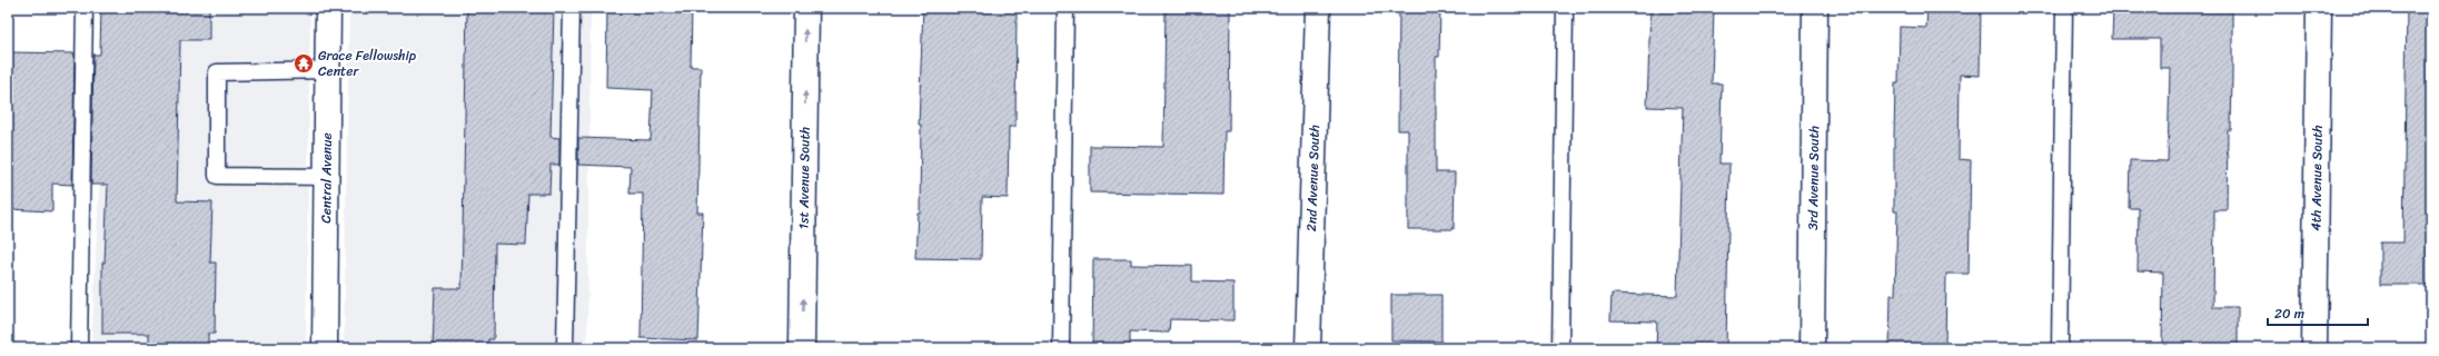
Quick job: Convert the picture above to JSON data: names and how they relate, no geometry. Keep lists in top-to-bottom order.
{
  "streets": {
    "street": [
      "Central Avenue",
      "1st Avenue South",
      "2nd Avenue South",
      "3rd Avenue South",
      "4th Avenue South"
    ]
  },
  "one_way": ["1st Avenue South"],
  "places": {
    "temple": ["Grace Fellowship Center"]
  },
  "scale_bar": "20 m"
}
